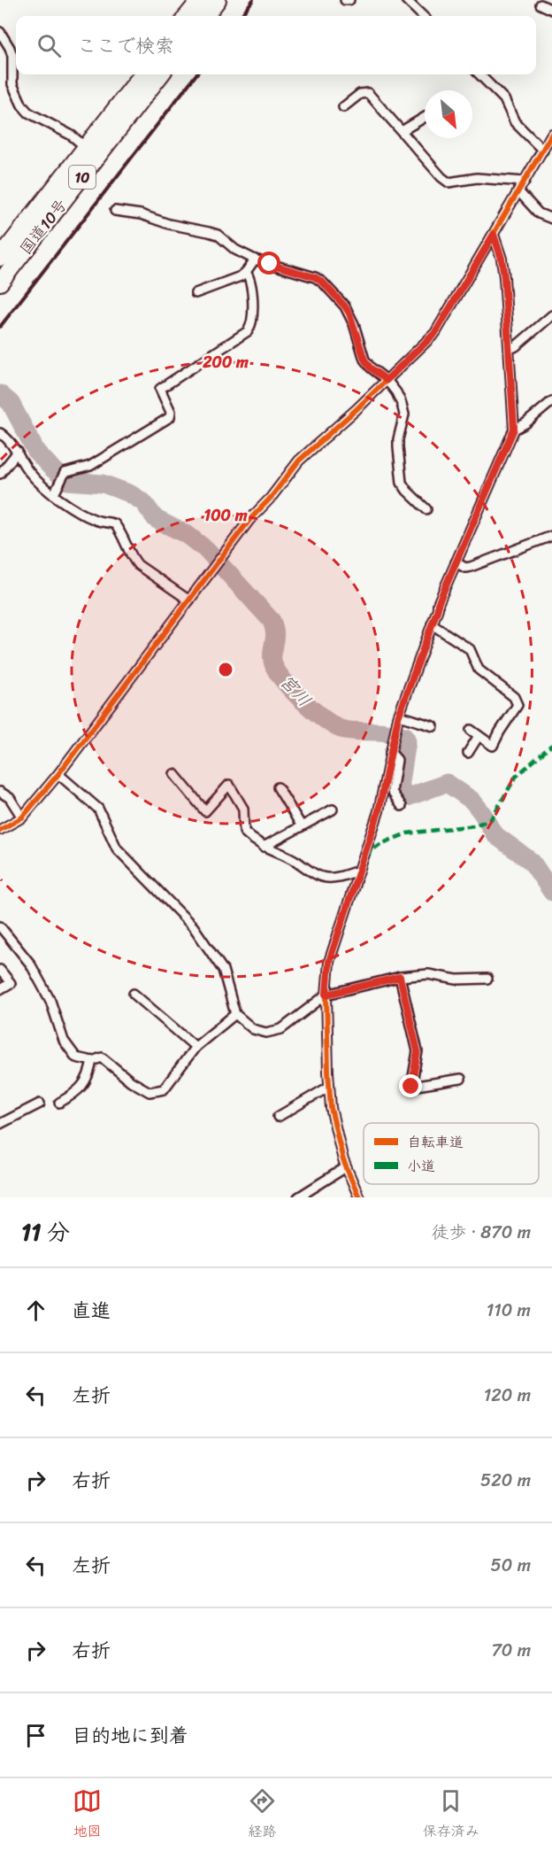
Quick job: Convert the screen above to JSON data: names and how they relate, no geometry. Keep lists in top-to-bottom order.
{
  "streets": {
    "highway": ["10", "国道10号"]
  },
  "water": ["宮川"],
  "legend": ["自転車道", "小道"],
  "north": "bottom right",
  "page": {
    "search": "ここで検索",
    "heading": ["11 分", "徒歩 · 870 m"],
    "list": [
      ["直進", "110 m"],
      ["左折", "120 m"],
      ["右折", "520 m"],
      ["左折", "50 m"],
      ["右折", "70 m"],
      "目的地に到着"
    ],
    "nav": ["地図", "経路", "保存済み"]
  },
  "rings": ["200 m", "100 m"]
}
